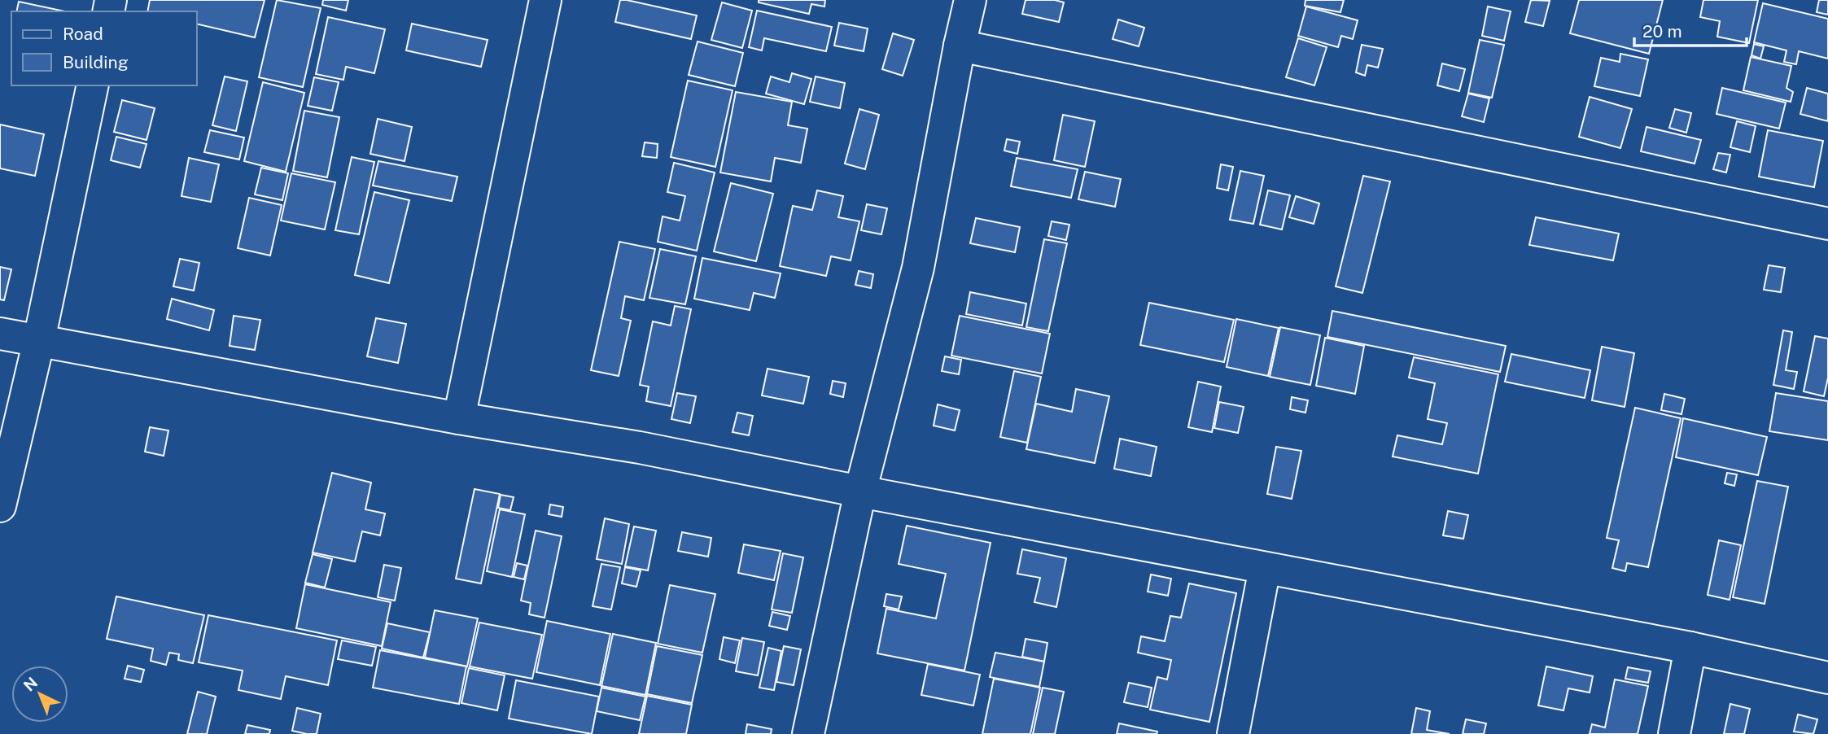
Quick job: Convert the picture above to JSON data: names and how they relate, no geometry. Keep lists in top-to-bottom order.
{
  "legend": ["Road", "Building"],
  "scale_bar": "20 m",
  "north": "top left"
}
